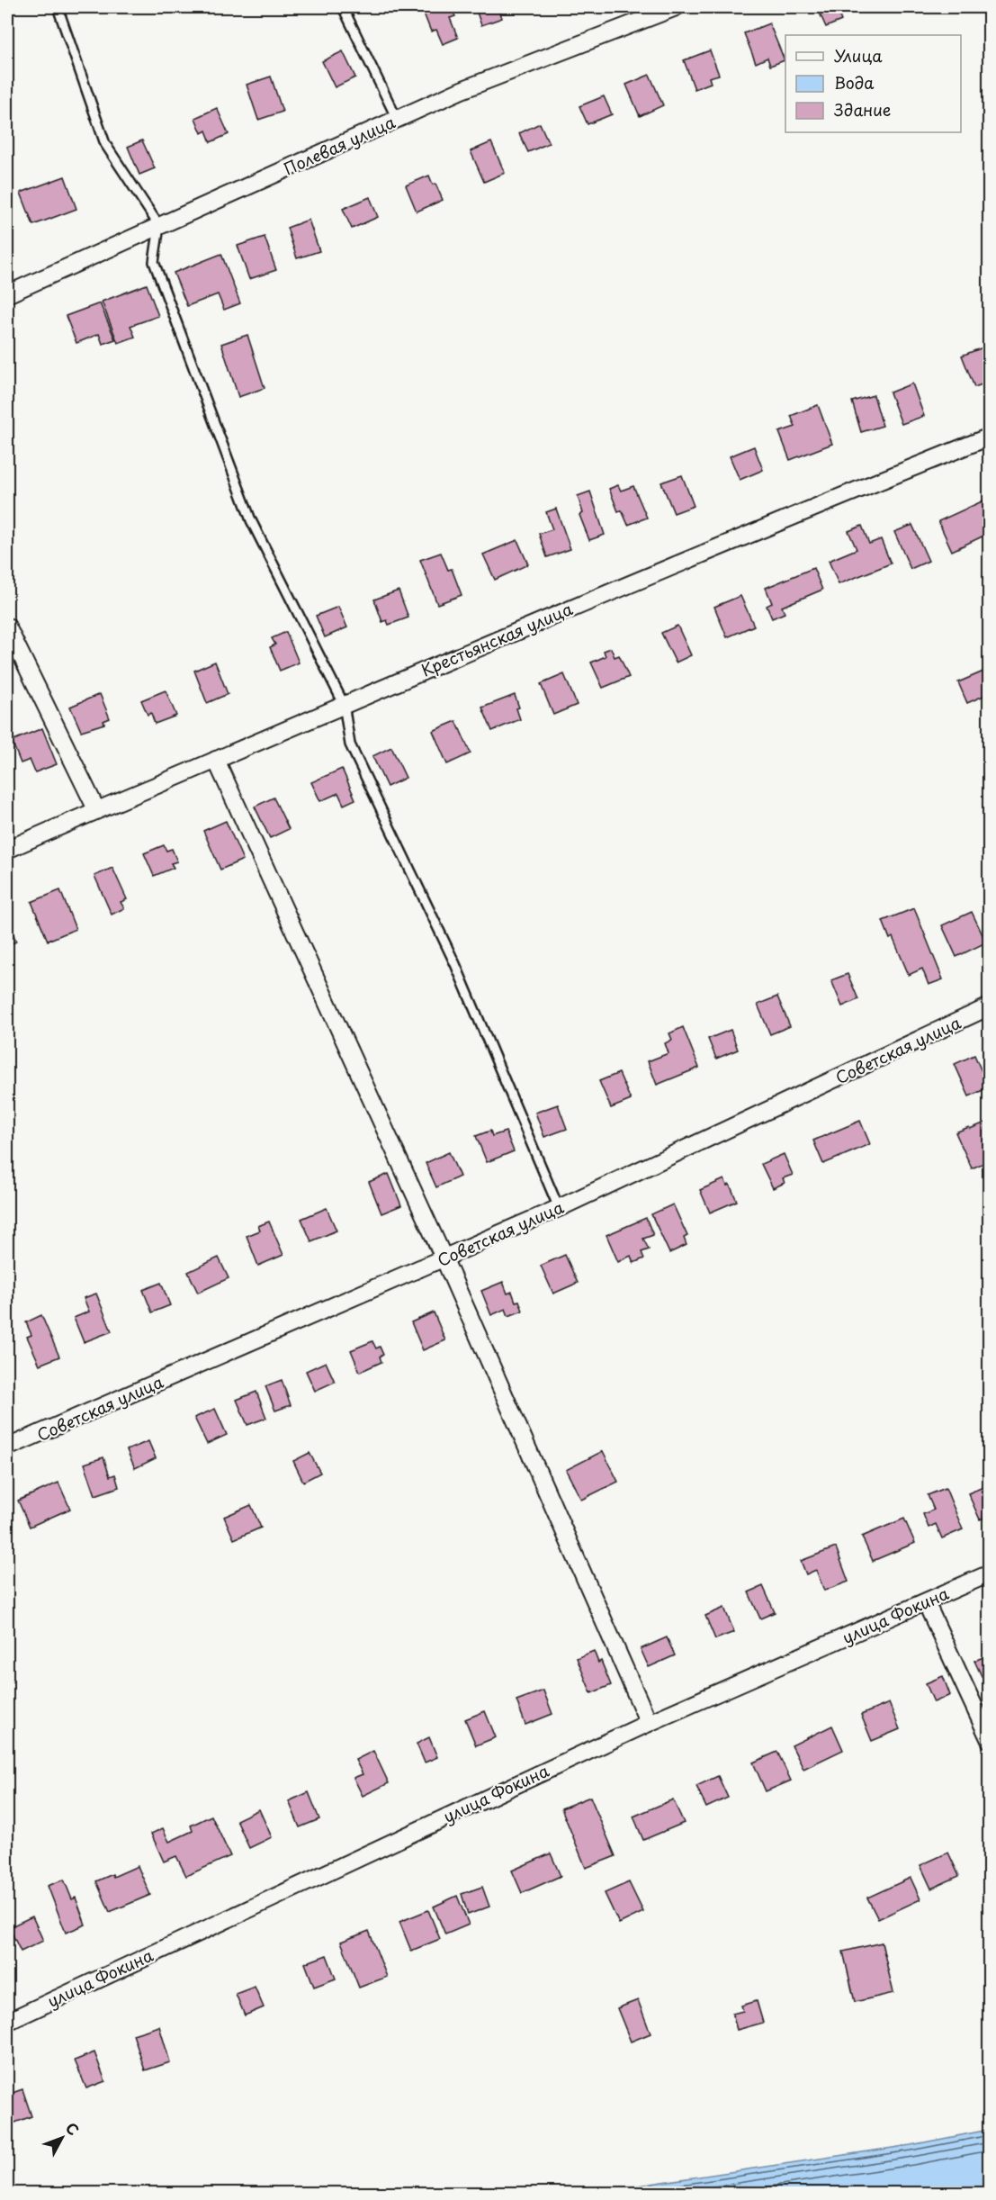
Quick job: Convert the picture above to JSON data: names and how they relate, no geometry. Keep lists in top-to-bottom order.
{
  "streets": {
    "street": [
      "Полевая улица",
      "Крестьянская улица",
      "Советская улица",
      "улица Фокина"
    ]
  },
  "legend": ["Улица", "Вода", "Здание"],
  "north": "top right"
}
